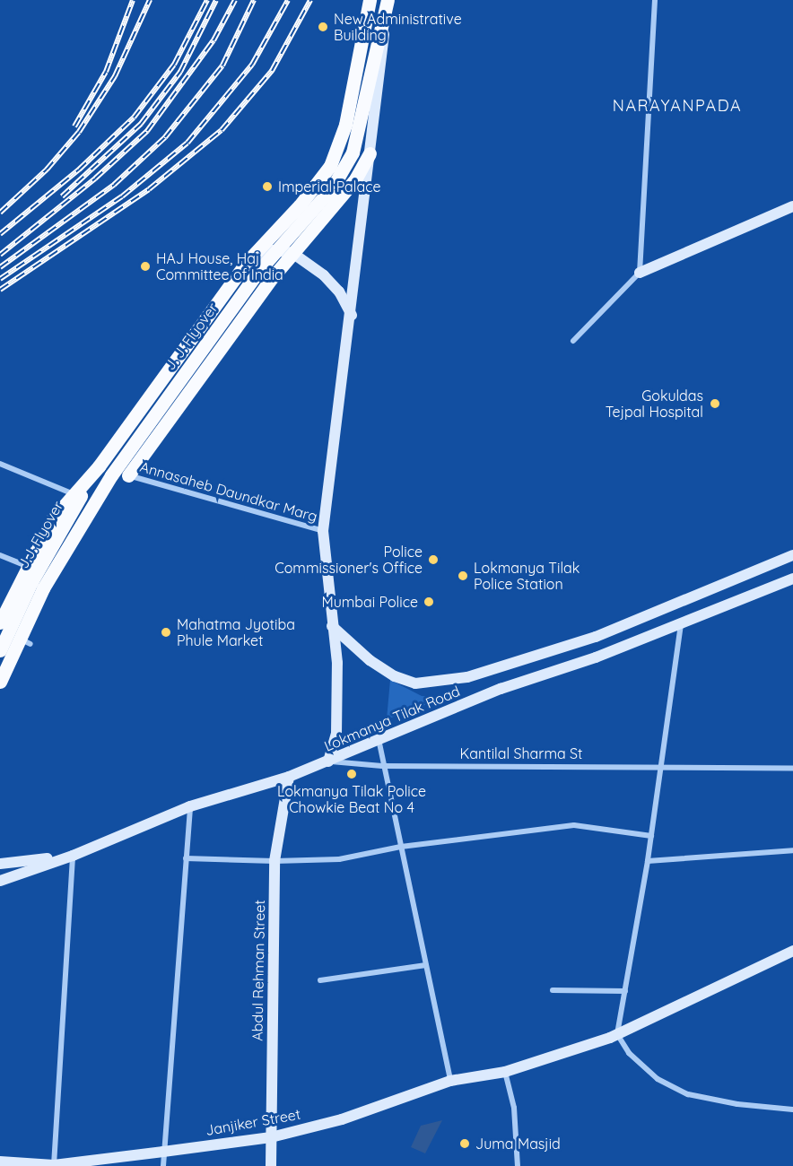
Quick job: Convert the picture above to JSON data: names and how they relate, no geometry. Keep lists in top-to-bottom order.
{
  "streets": {
    "main road": [
      "J. J. Flyover",
      "J.J. Flyover",
      "Lokmanya Tilak Road",
      "Abdul Rehman Street",
      "Janjiker Street"
    ],
    "street": ["Annasaheb Daundkar Marg", "Kantilal Sharma St"]
  },
  "crossings": [
    ["Lokmanya Tilak Road", "Kantilal Sharma St"],
    ["Lokmanya Tilak Road", "Abdul Rehman Street"],
    ["Abdul Rehman Street", "Janjiker Street"]
  ],
  "districts": ["NARAYANPADA"],
  "places": [
    "New Administrative Building",
    "Imperial Palace",
    "HAJ House, Haj Committee of India",
    "Gokuldas Tejpal Hospital",
    "Police Commissioner's Office",
    "Lokmanya Tilak Police Station",
    "Mumbai Police",
    "Mahatma Jyotiba Phule Market",
    "Lokmanya Tilak Police Chowkie Beat No 4",
    "Juma Masjid"
  ]
}
